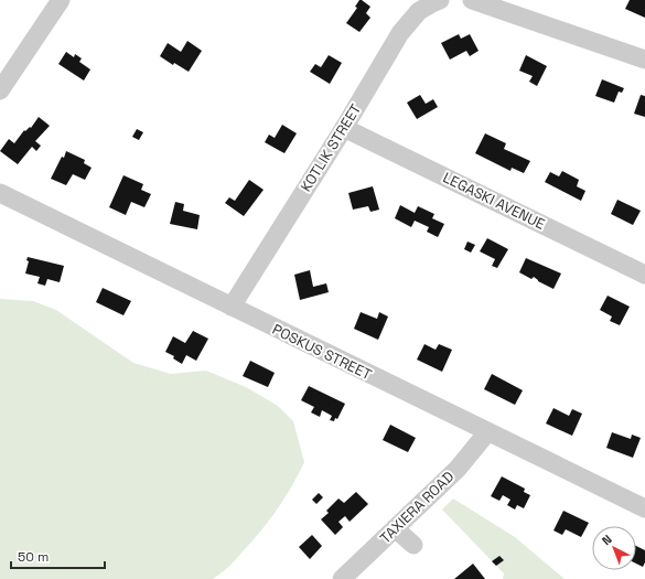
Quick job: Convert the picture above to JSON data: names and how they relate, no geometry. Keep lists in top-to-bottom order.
{
  "streets": {
    "street": [
      "KOTLIK STREET",
      "LEGASKI AVENUE",
      "POSKUS STREET",
      "TAXIERA ROAD"
    ]
  },
  "crossings": [
    ["KOTLIK STREET", "LEGASKI AVENUE"],
    ["KOTLIK STREET", "POSKUS STREET"],
    ["POSKUS STREET", "TAXIERA ROAD"]
  ],
  "scale_bar": "50 m",
  "north": "top left"
}
